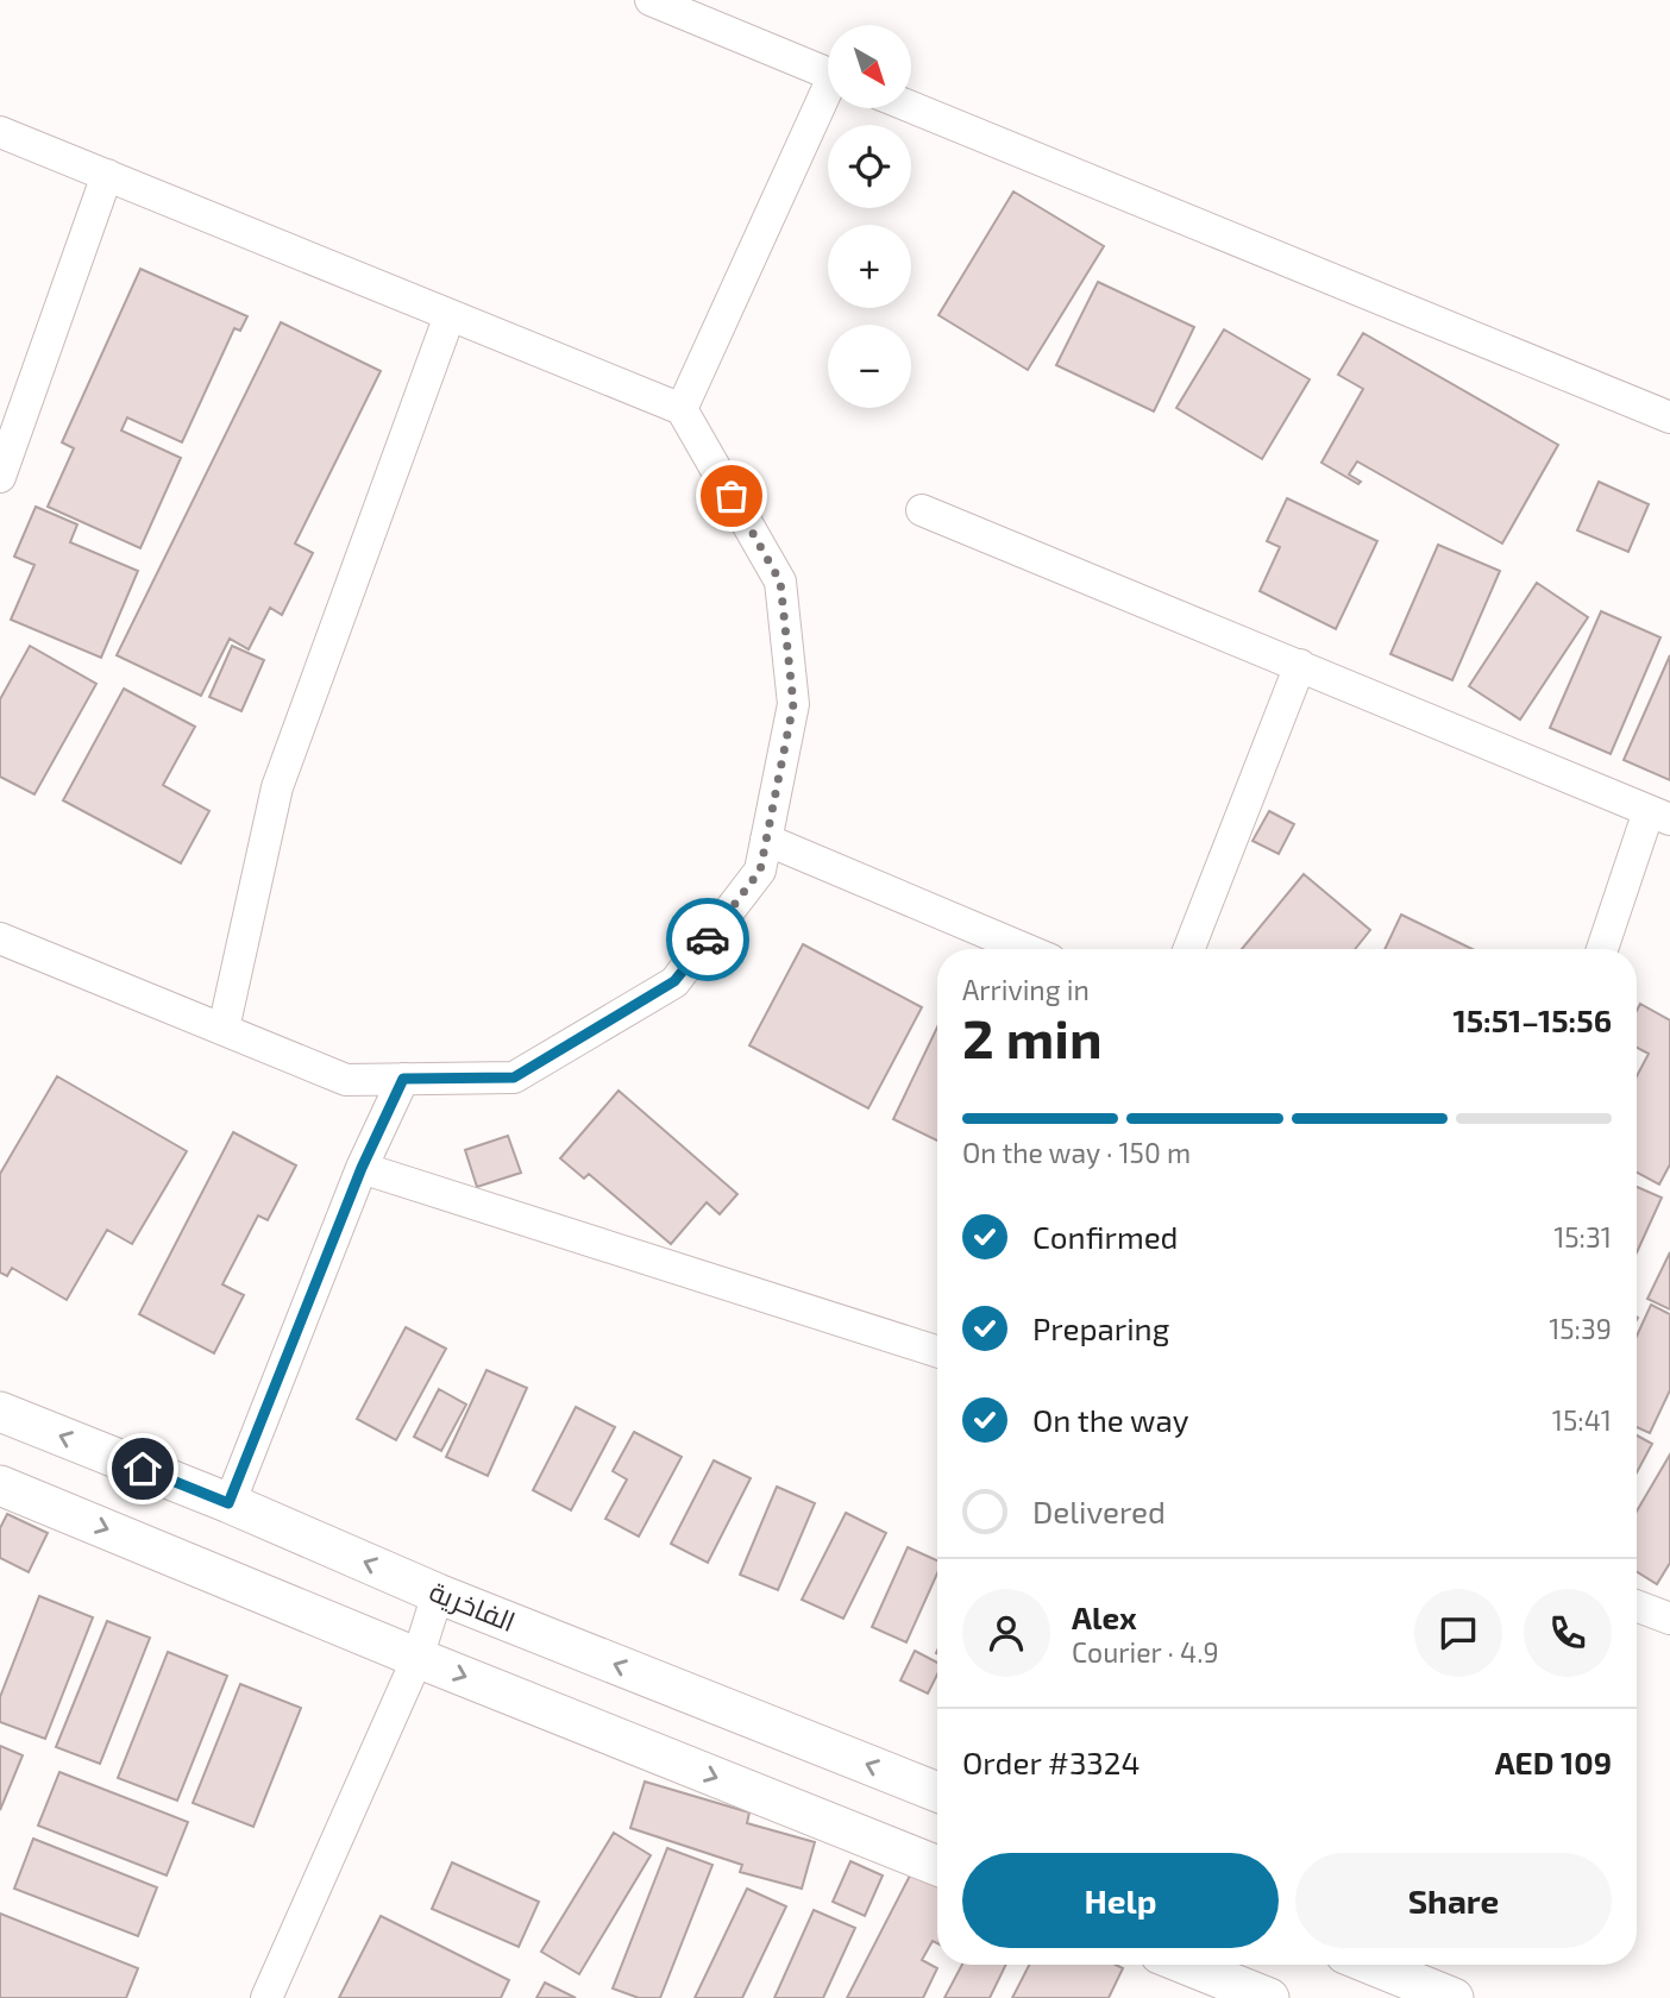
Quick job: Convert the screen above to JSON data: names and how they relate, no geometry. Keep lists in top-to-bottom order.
{
  "streets": {
    "street": ["الفاخرية"]
  },
  "north": "bottom right",
  "page": {
    "map_buttons": ["+", "−"],
    "heading": ["2 min", "Arriving in", "15:51–15:56"],
    "panel": [
      "Alex",
      "Courier · 4.9",
      "Order #3324",
      "AED 109"
    ],
    "bar": "On the way · 150 m",
    "list": [
      ["Confirmed", "15:31"],
      ["Preparing", "15:39"],
      ["On the way", "15:41"],
      "Delivered"
    ],
    "buttons": ["Help", "Share"]
  }
}
